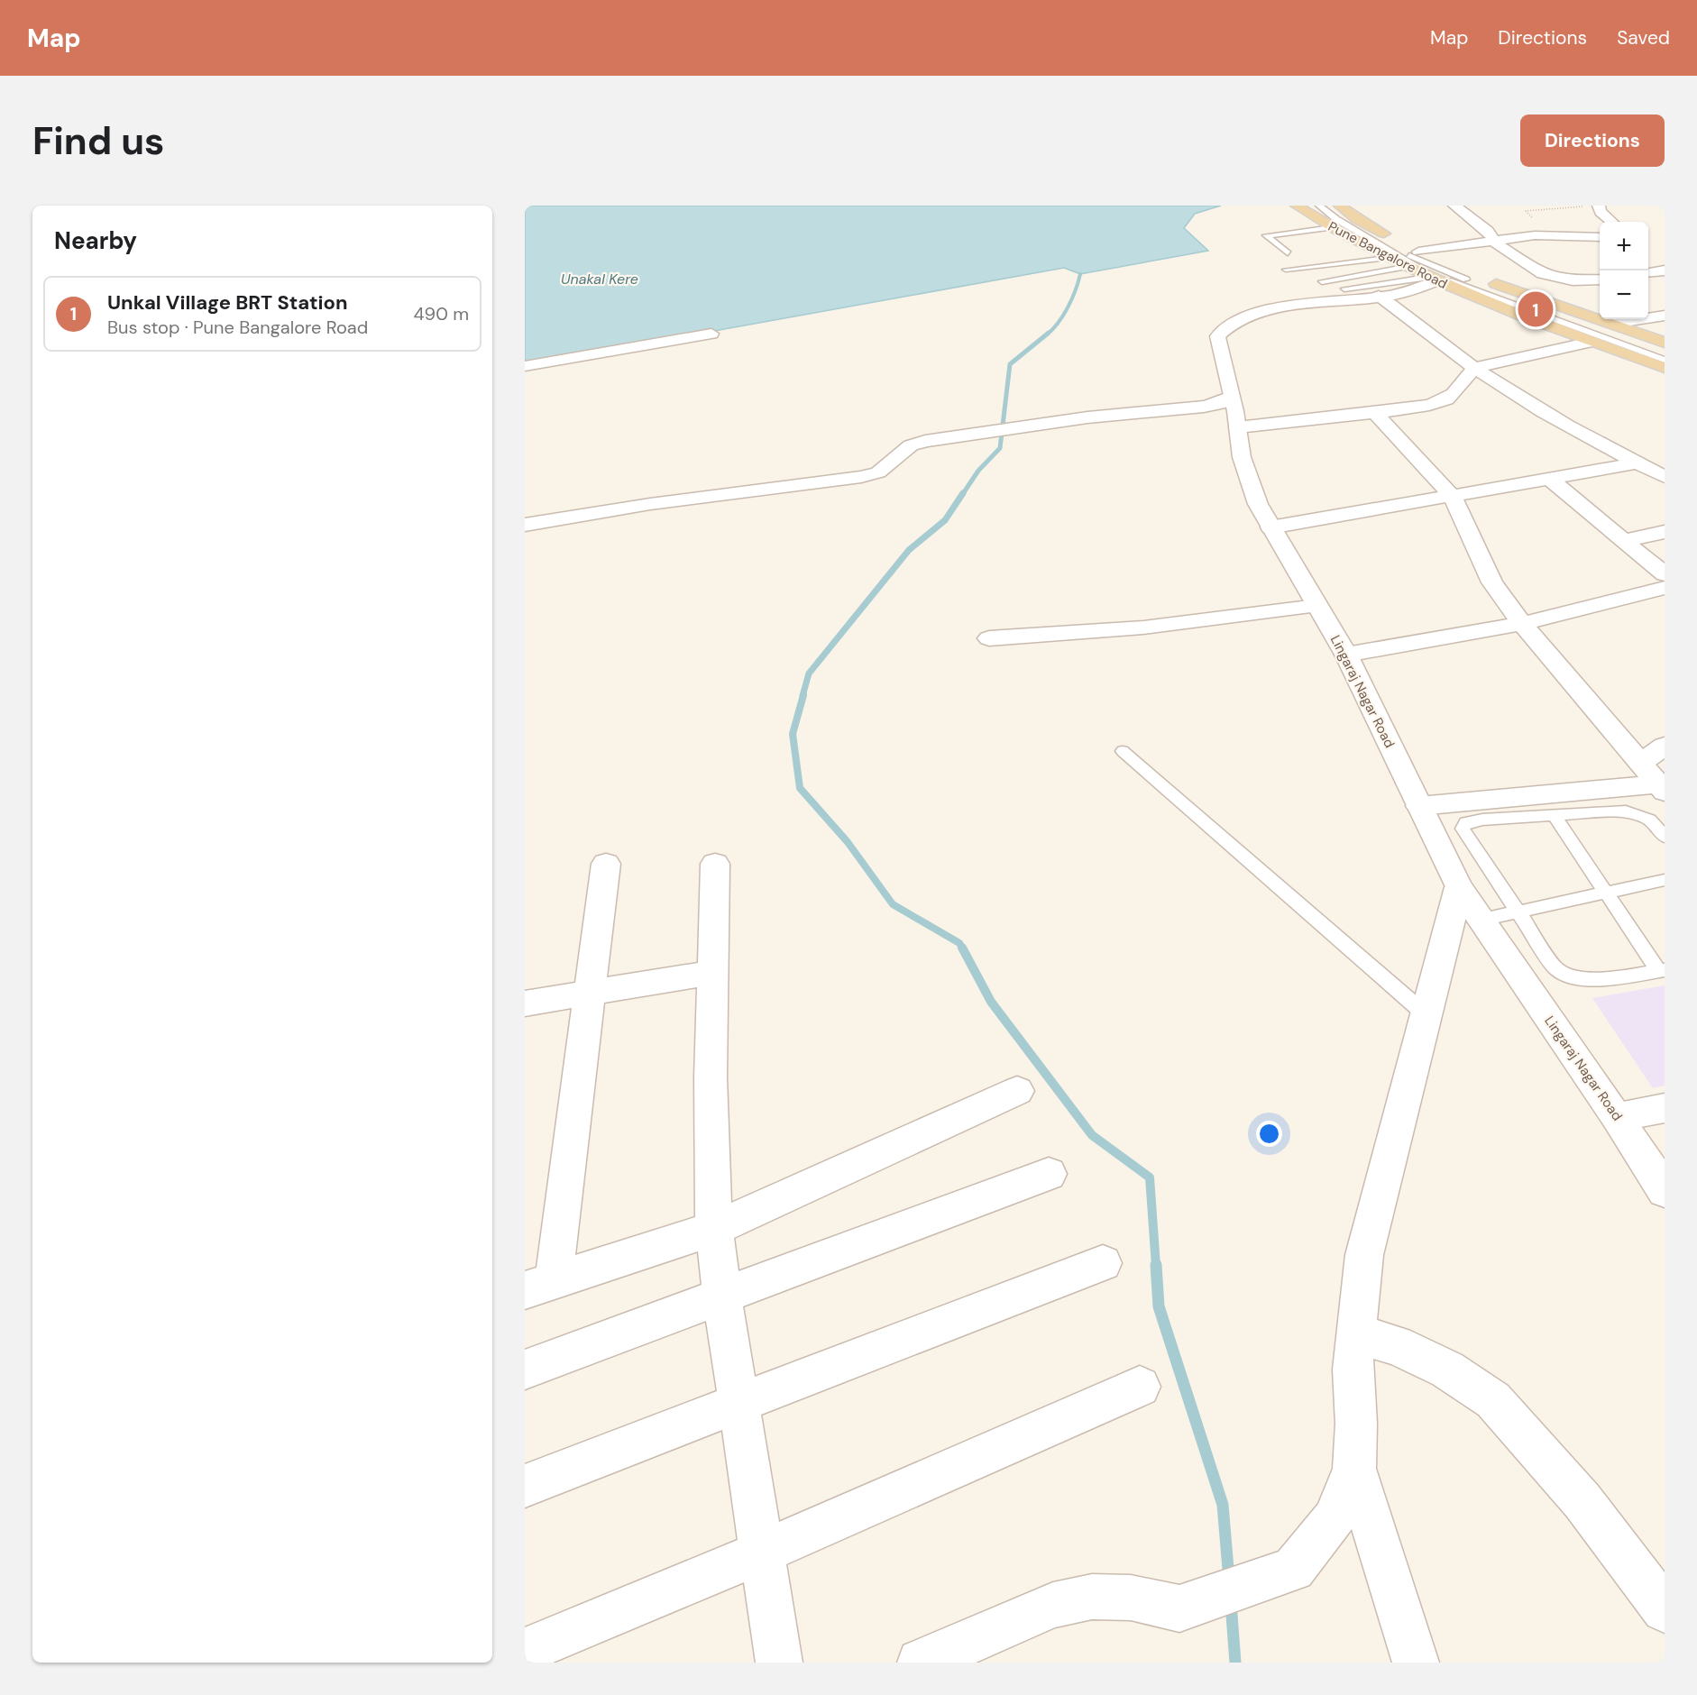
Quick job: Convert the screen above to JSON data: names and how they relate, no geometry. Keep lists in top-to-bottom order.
{
  "streets": {
    "main road": ["Pune Bangalore Road"],
    "street": ["Lingaraj Nagar Road"]
  },
  "crossings": [
    ["Pune Bangalore Road", "Lingaraj Nagar Road"]
  ],
  "water": ["Unakal Kere"],
  "page": {
    "header": "Map",
    "nav": ["Map", "Directions", "Saved"],
    "buttons": "Directions",
    "title": "Find us",
    "heading": "Nearby",
    "map_buttons": ["+", "−"],
    "list": [
      {
        "mark": "1",
        "name": "Unkal Village BRT Station",
        "note": "Bus stop · Pune Bangalore Road",
        "value": "490 m"
      }
    ],
    "pins": "1"
  }
}
